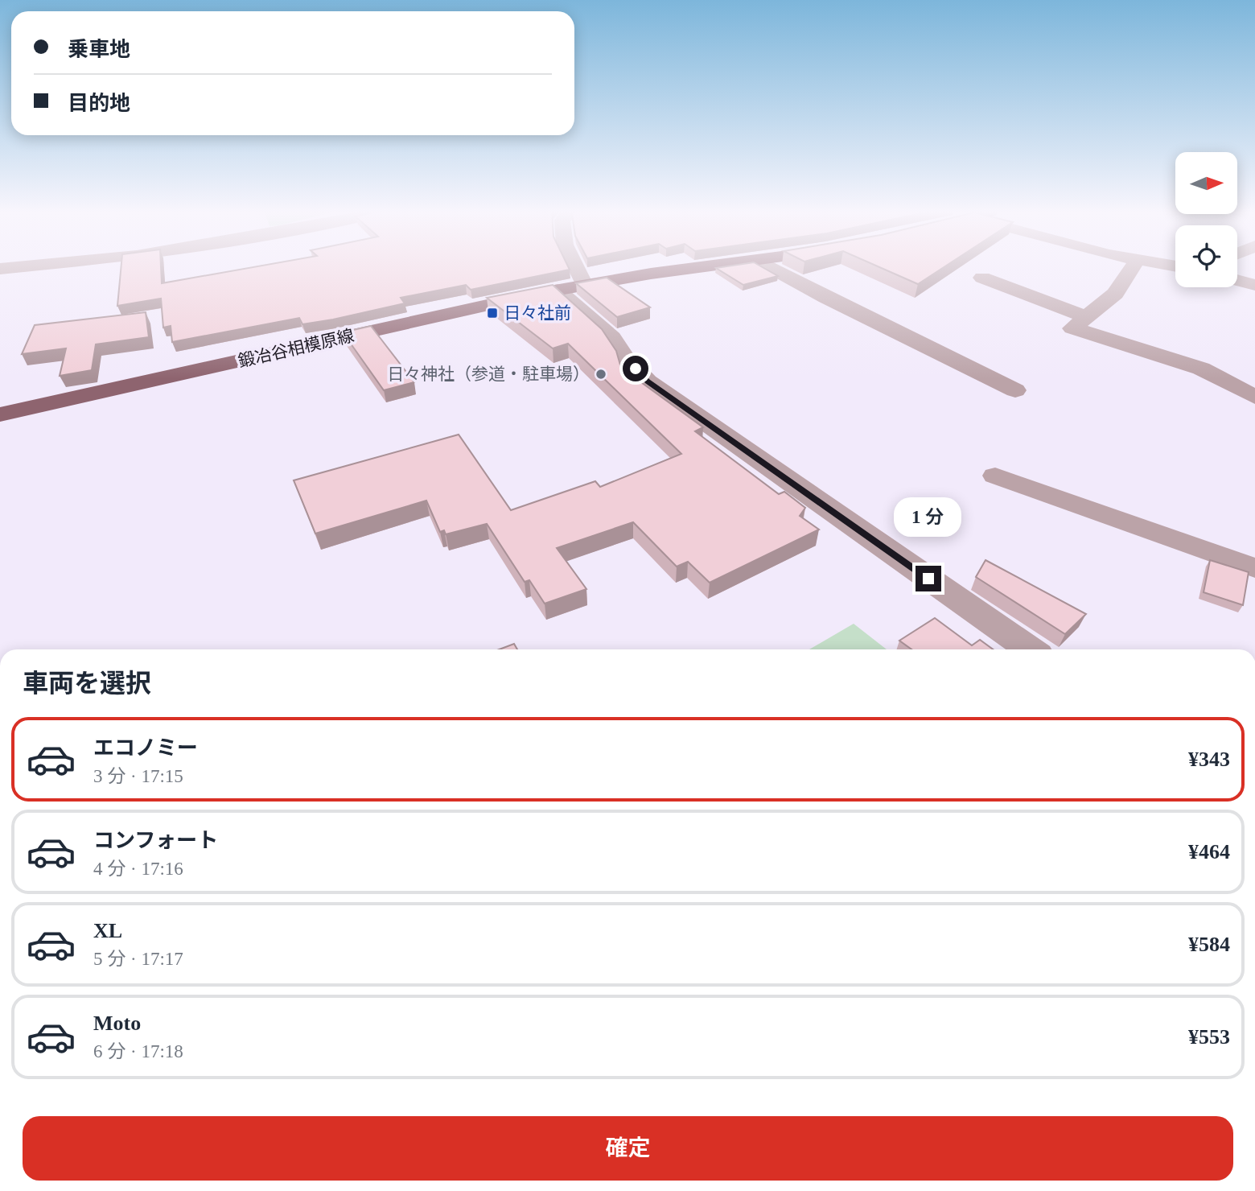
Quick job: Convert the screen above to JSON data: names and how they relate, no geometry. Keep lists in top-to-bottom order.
{
  "streets": {
    "main road": ["鍛冶谷相模原線"]
  },
  "places": {
    "transit": ["日々社前"],
    "other": ["日々神社（参道・駐車場）"]
  },
  "north": "right",
  "page": {
    "banner": ["乗車地", "目的地"],
    "bubble": "1 分",
    "heading": "車両を選択",
    "list": [
      {
        "name": "エコノミー",
        "note": "3 分 · 17:15",
        "value": "¥343"
      },
      {
        "name": "コンフォート",
        "note": "4 分 · 17:16",
        "value": "¥464"
      },
      {
        "name": "XL",
        "note": "5 分 · 17:17",
        "value": "¥584"
      },
      {
        "name": "Moto",
        "note": "6 分 · 17:18",
        "value": "¥553"
      }
    ],
    "buttons": "確定"
  }
}
